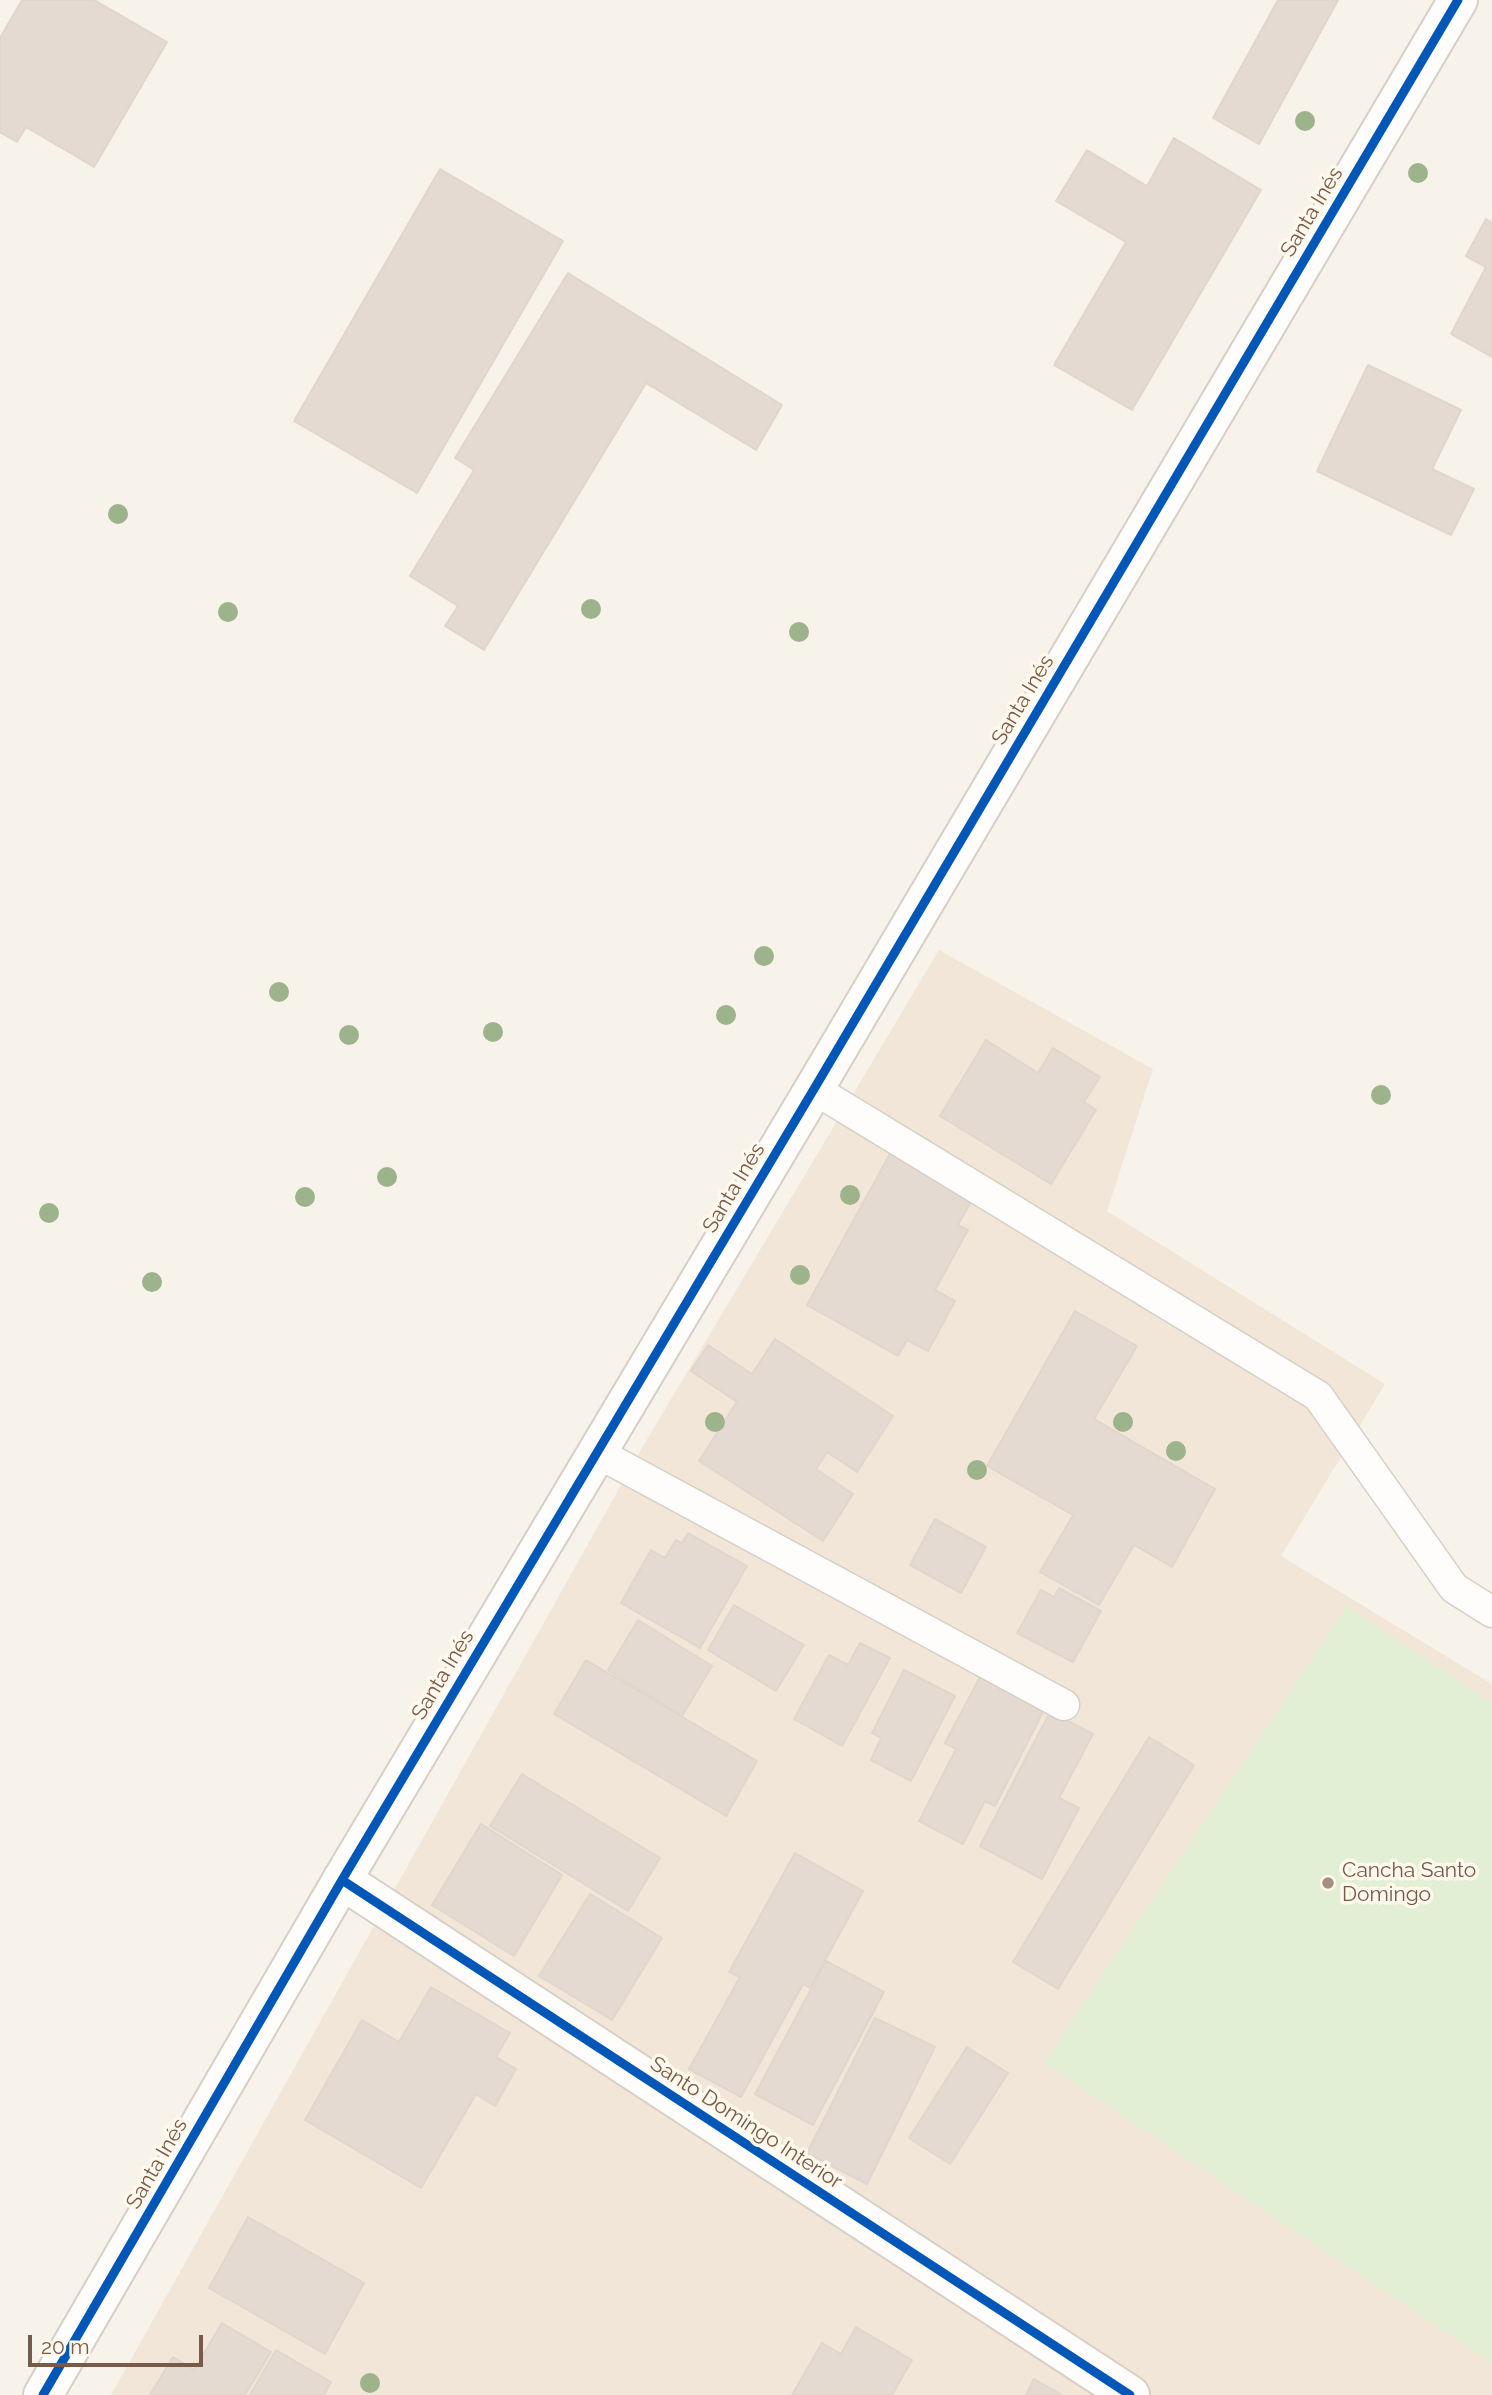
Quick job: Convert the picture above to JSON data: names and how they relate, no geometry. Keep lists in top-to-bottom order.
{
  "streets": {
    "main road": ["Santa Inés", "Santo Domingo Interior"]
  },
  "crossings": [
    ["Santa Inés", "Santo Domingo Interior"]
  ],
  "places": ["Cancha Santo Domingo"],
  "scale_bar": "20 m"
}
